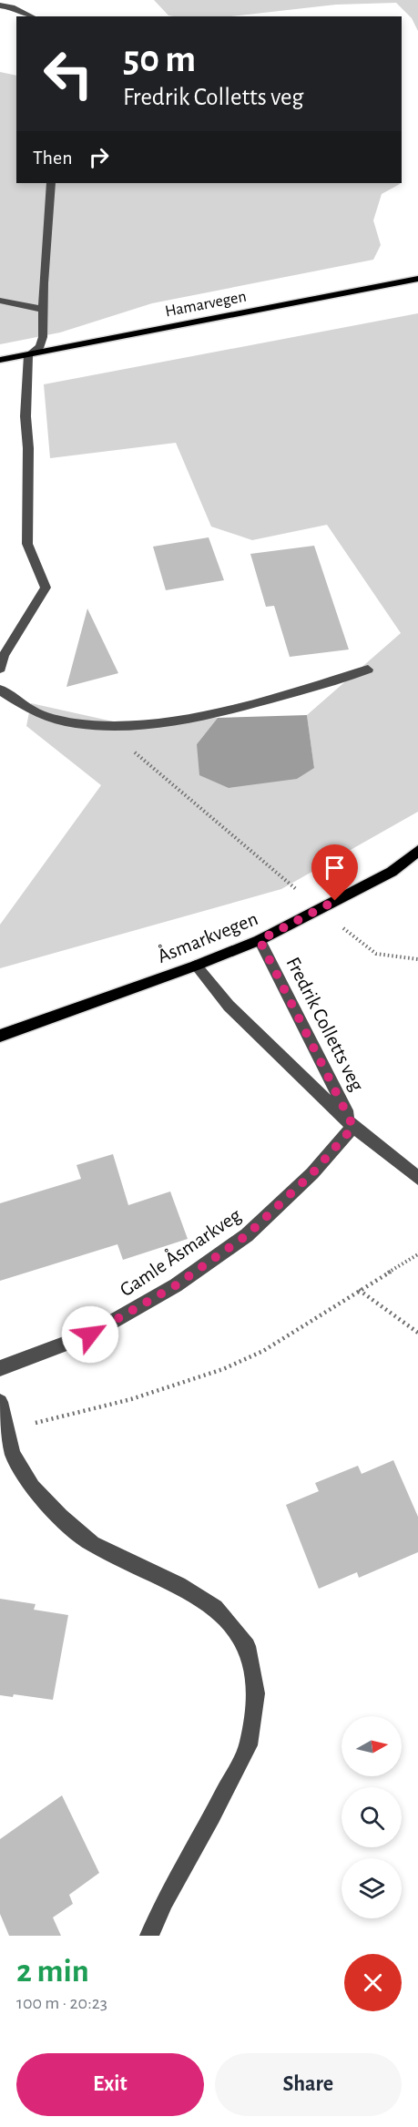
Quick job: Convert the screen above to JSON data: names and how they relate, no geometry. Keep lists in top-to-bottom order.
{
  "streets": {
    "main road": ["Hamarvegen", "Åsmarkvegen"],
    "street": ["Fredrik Colletts veg", "Gamle Åsmarkveg"]
  },
  "crossings": [
    ["Åsmarkvegen", "Fredrik Colletts veg"],
    ["Fredrik Colletts veg", "Gamle Åsmarkveg"]
  ],
  "north": "right",
  "page": {
    "turn": ["50 m", "Fredrik Colletts veg"],
    "then": "Then",
    "heading": ["2 min", "100 m · 20:23"],
    "buttons": ["Exit", "Share"]
  }
}
